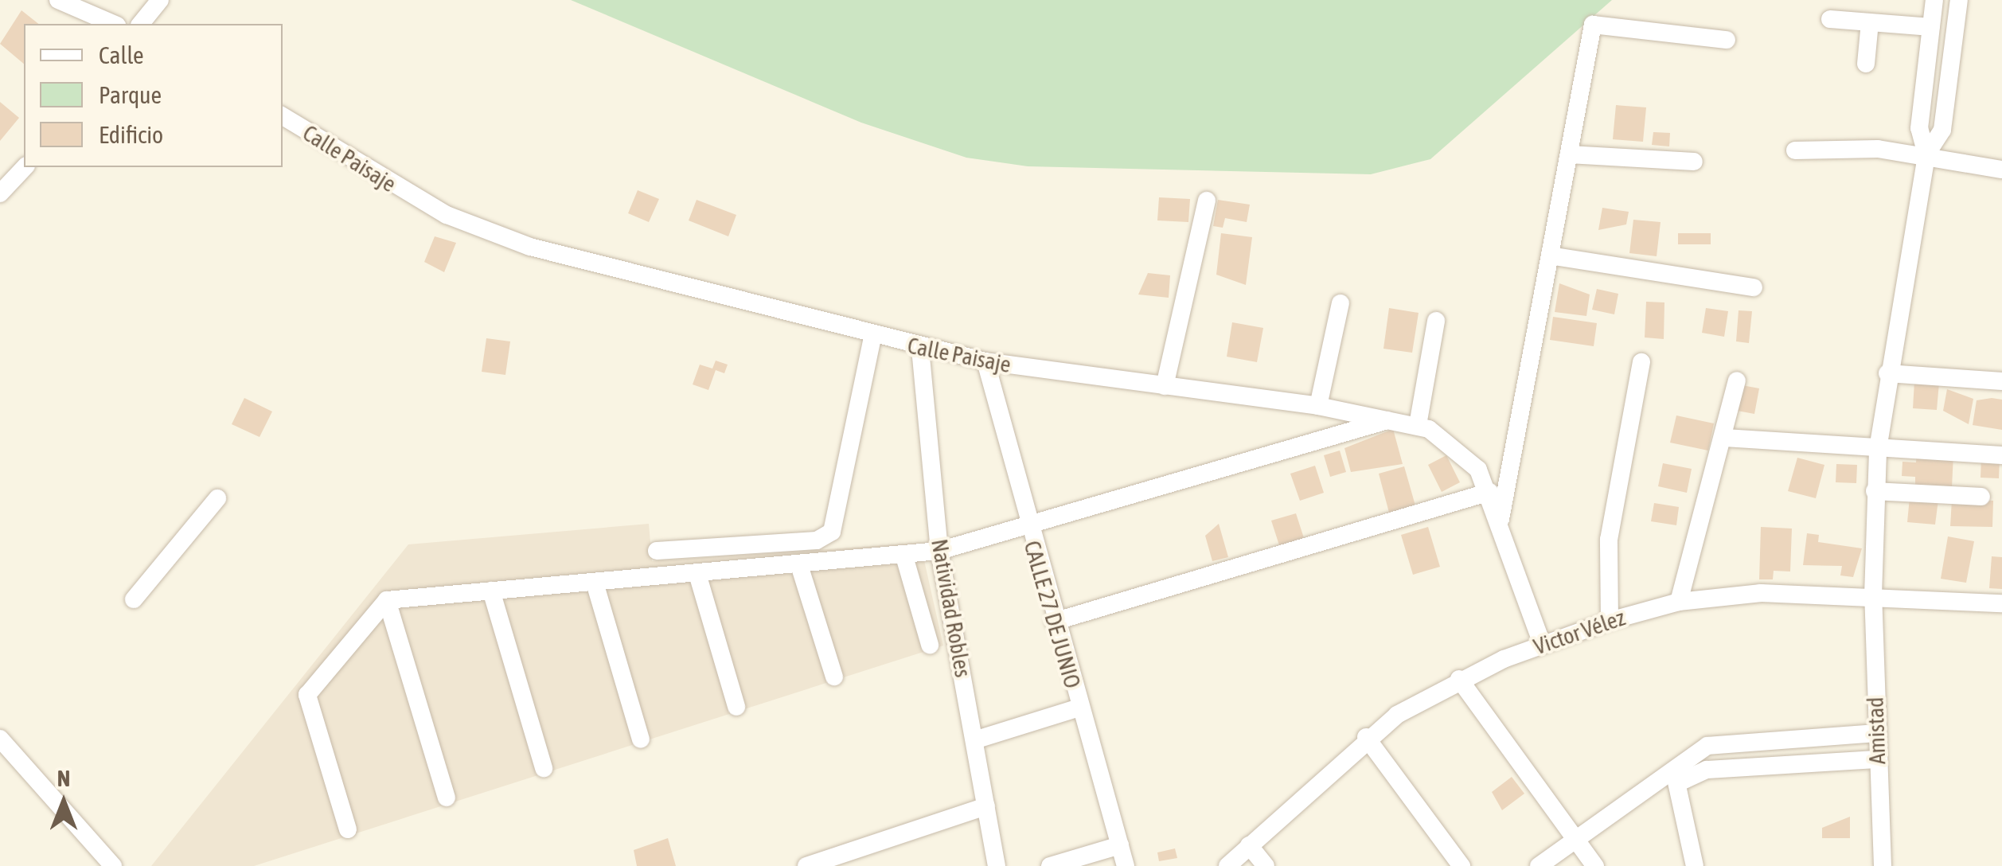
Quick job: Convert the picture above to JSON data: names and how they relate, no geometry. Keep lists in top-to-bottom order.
{
  "streets": {
    "street": [
      "Calle Paisaje",
      "Natividad Robles",
      "CALLE 27 DE JUNIO",
      "Victor Vélez",
      "Amistad"
    ]
  },
  "crossings": [
    ["Calle Paisaje", "Natividad Robles"],
    ["Calle Paisaje", "CALLE 27 DE JUNIO"],
    ["Calle Paisaje", "Victor Vélez"],
    ["Victor Vélez", "Amistad"]
  ],
  "legend": ["Calle", "Parque", "Edificio"],
  "north": "top"
}
